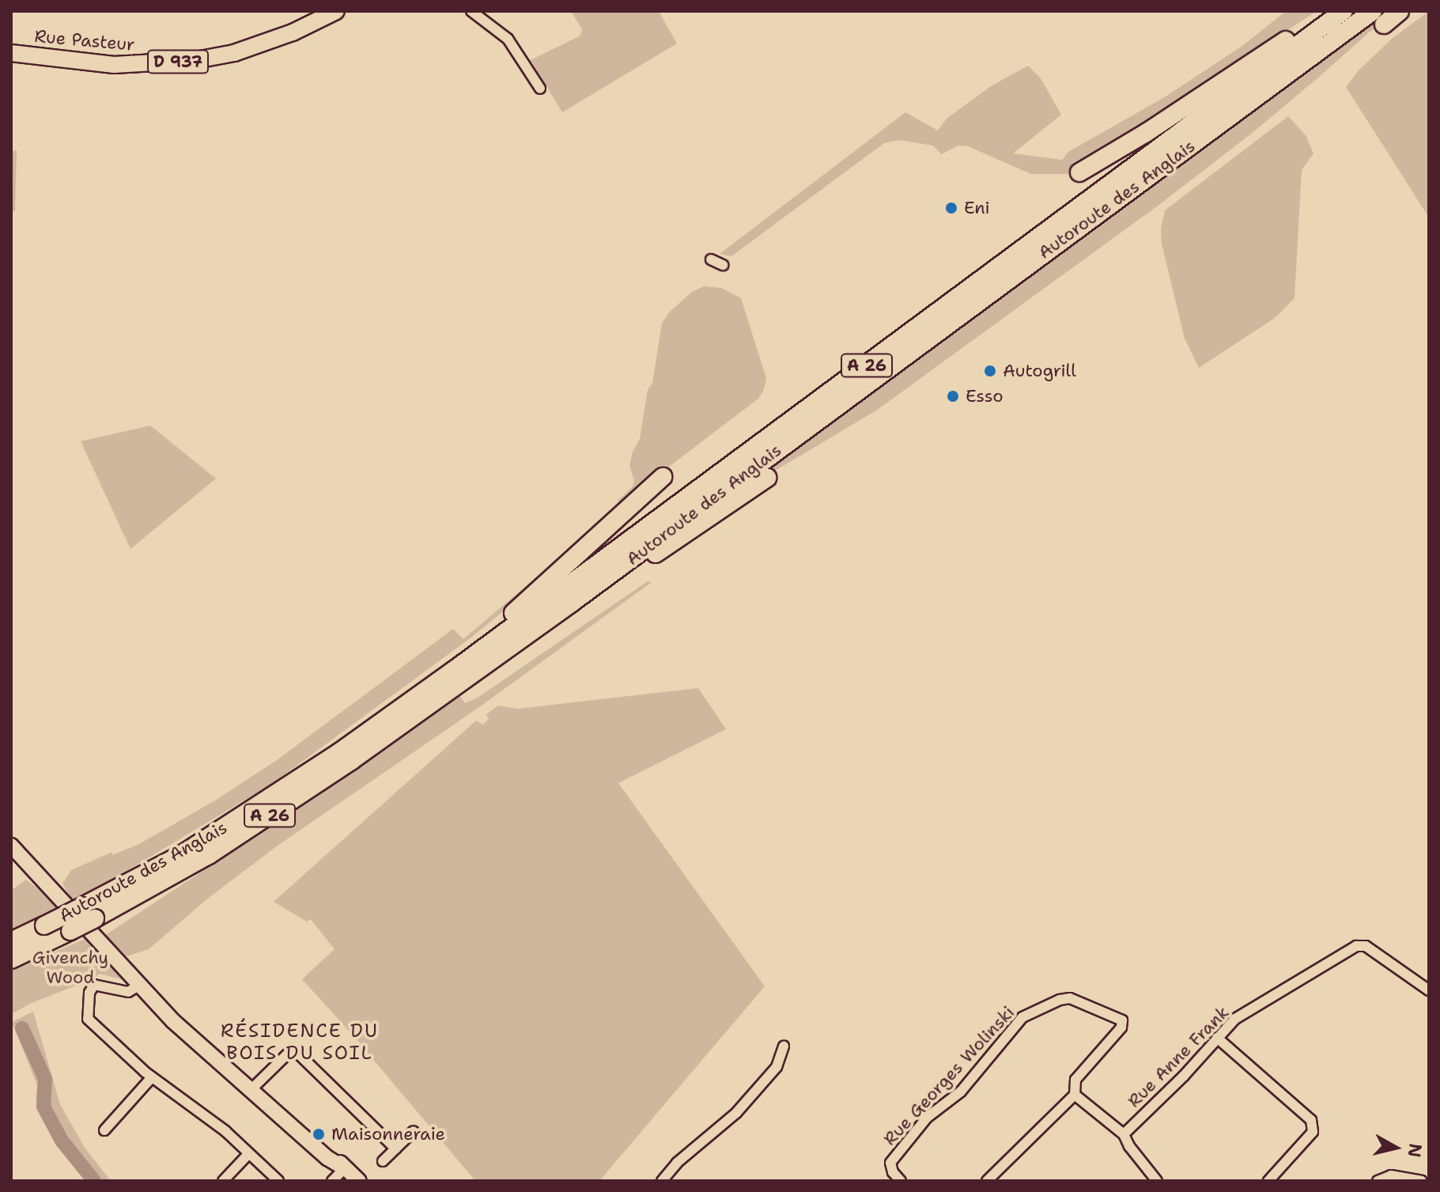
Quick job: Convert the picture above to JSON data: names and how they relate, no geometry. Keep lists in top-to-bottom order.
{
  "streets": {
    "highway": ["Autoroute des Anglais", "A 26"],
    "main road": ["Rue Pasteur", "D 937"],
    "street": ["Rue Anne Frank", "Rue Georges Wolinski"]
  },
  "districts": ["RÉSIDENCE DU BOIS DU SOIL"],
  "parks": ["Givenchy Wood"],
  "places": [
    "Eni",
    "Autogrill",
    "Esso",
    "Maisonneraie"
  ],
  "north": "right"
}
